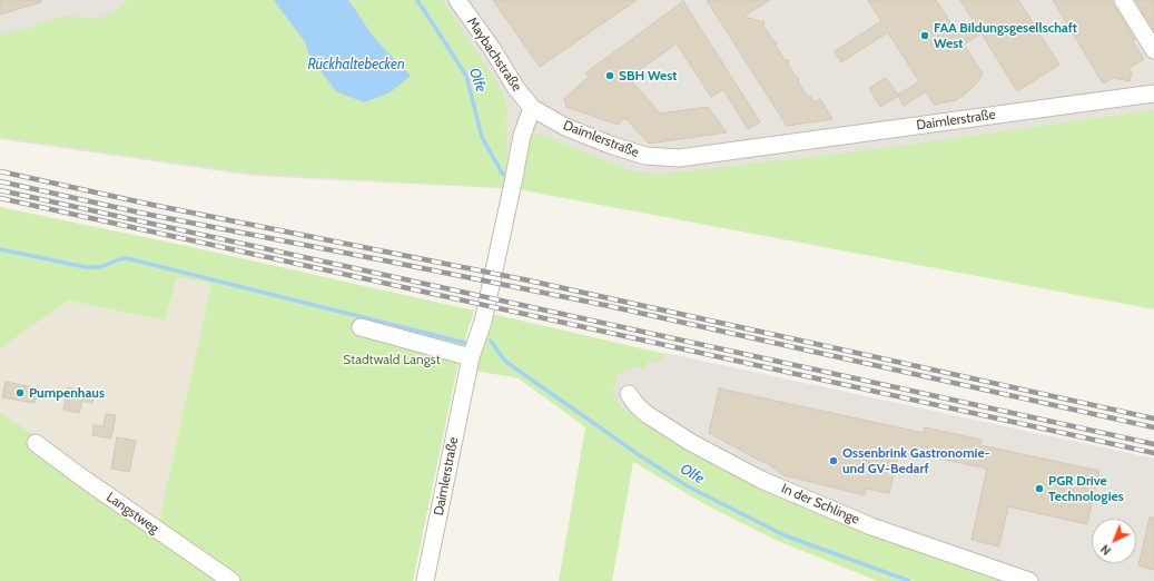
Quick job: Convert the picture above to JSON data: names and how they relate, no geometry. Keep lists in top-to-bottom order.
{
  "streets": {
    "street": [
      "Maybachstraße",
      "Daimlerstraße",
      "In der Schlinge",
      "Langstweg"
    ]
  },
  "crossings": [
    ["Maybachstraße", "Daimlerstraße"]
  ],
  "water": ["Rückhaltebecken", "Olfe"],
  "parks": ["Stadtwald Langst"],
  "places": [
    "FAA Bildungsgesellschaft West",
    "SBH West",
    "Pumpenhaus",
    "Ossenbrink Gastronomie- und GV-Bedarf",
    "PGR Drive Technologies"
  ],
  "north": "bottom left"
}
